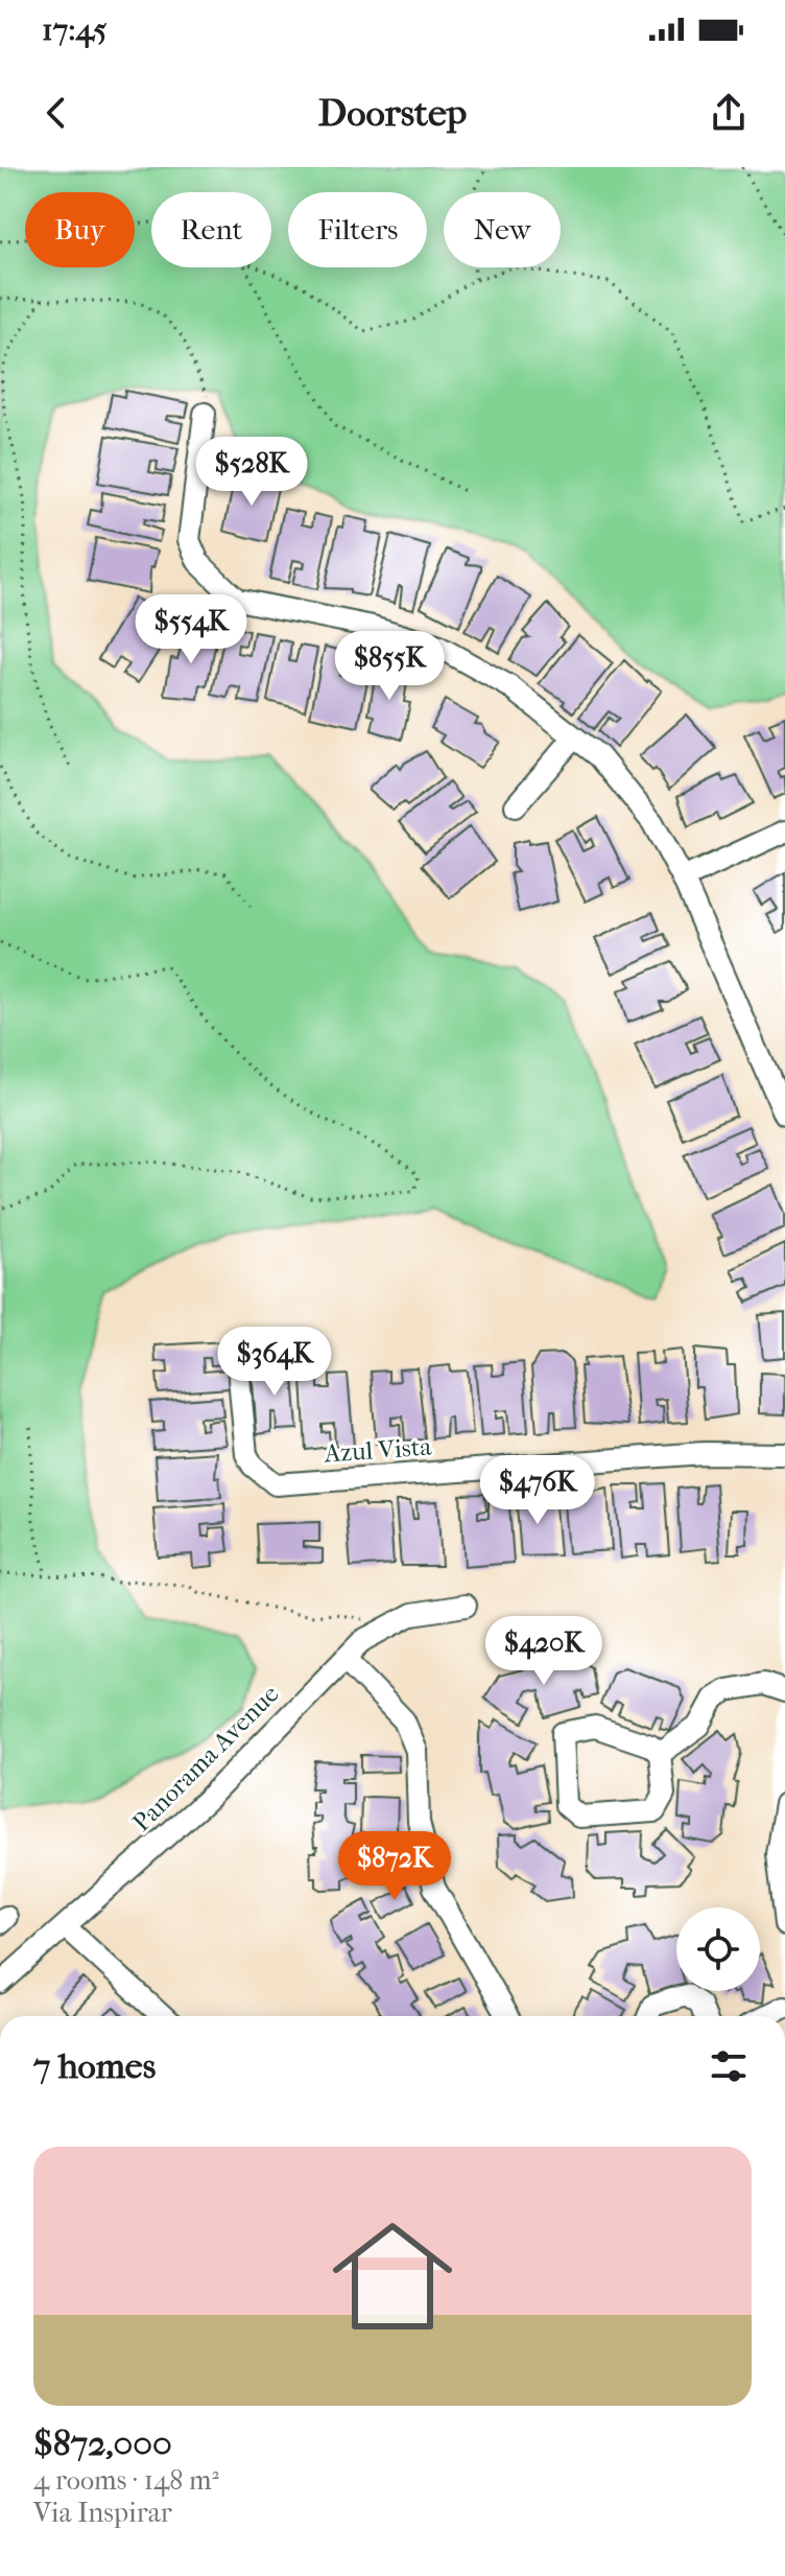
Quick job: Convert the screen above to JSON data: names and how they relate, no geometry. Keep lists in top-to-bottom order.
{
  "streets": {
    "street": ["Azul Vista", "Panorama Avenue"]
  },
  "page": {
    "status": "17:45",
    "header": "Doorstep",
    "chip": [
      "Buy",
      "Rent",
      "Filters",
      "New"
    ],
    "price": [
      "$528K",
      "$554K",
      "$855K",
      "$364K",
      "$476K",
      "$420K",
      "$872K"
    ],
    "heading": "7 homes",
    "list": [
      {
        "name": "$872,000",
        "note": "4 rooms · 148 m² · Via Inspirar"
      }
    ]
  }
}
